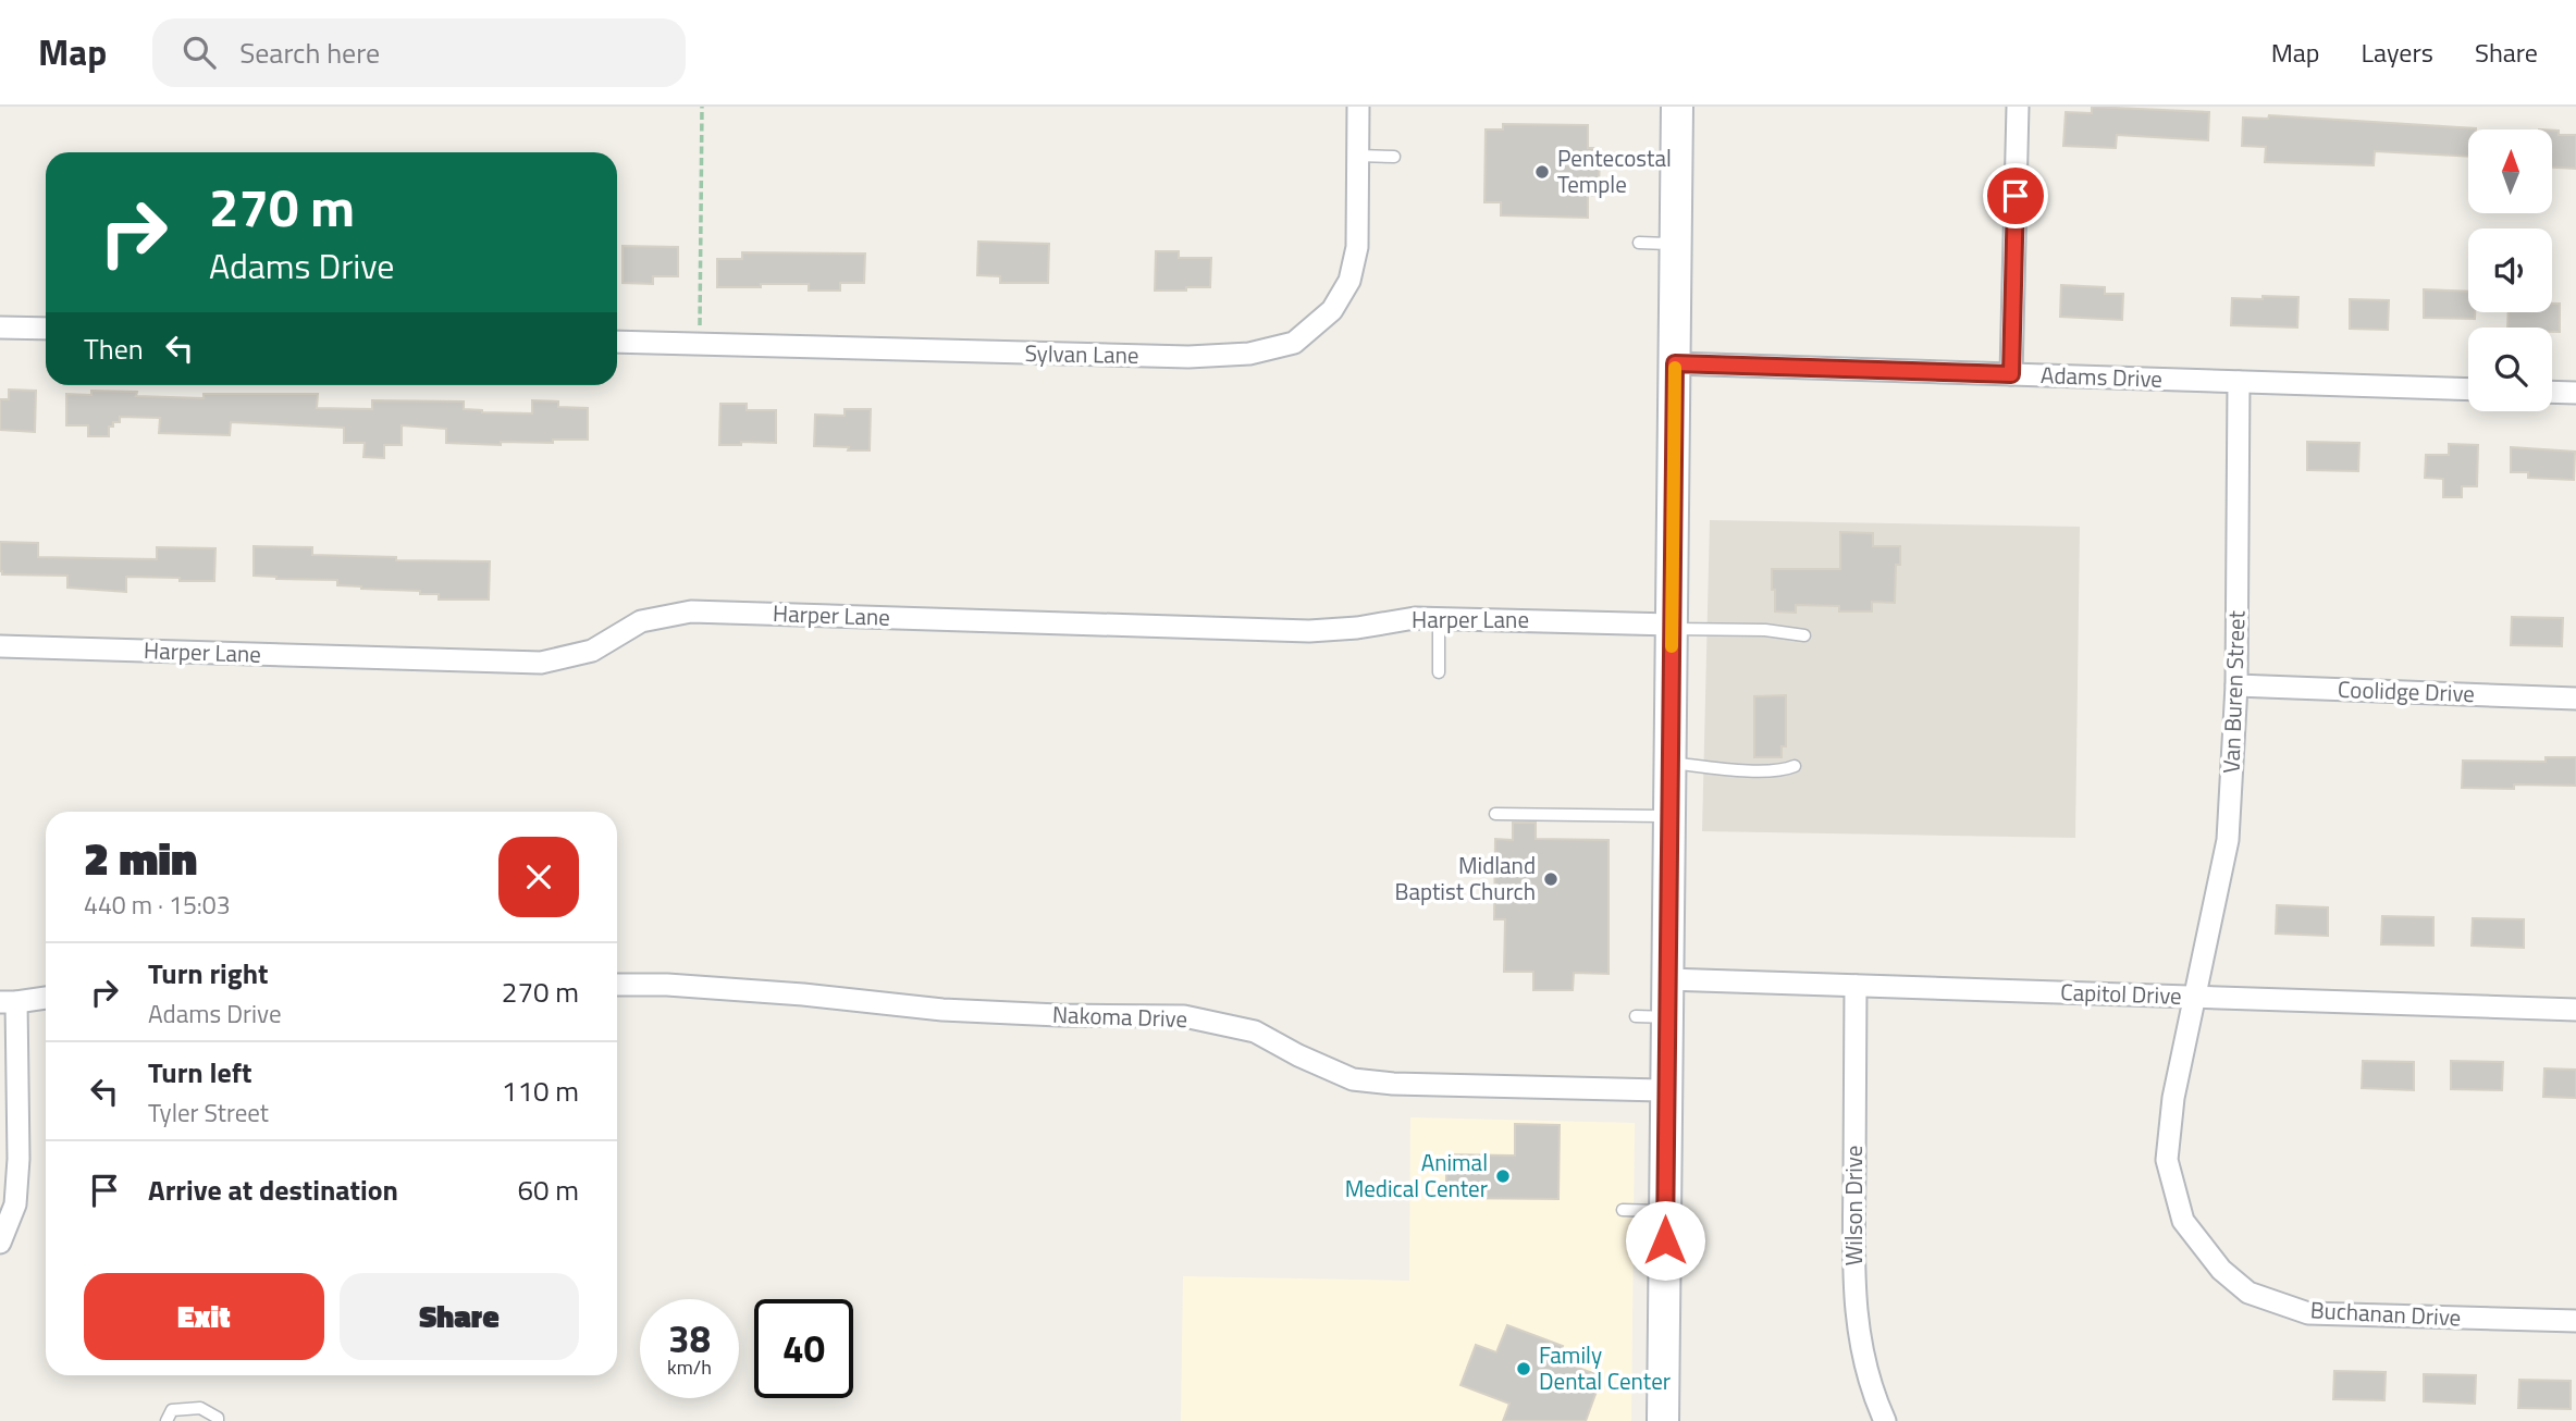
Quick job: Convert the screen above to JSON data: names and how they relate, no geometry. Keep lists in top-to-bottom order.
{
  "streets": {
    "street": [
      "Sylvan Lane",
      "Adams Drive",
      "Harper Lane",
      "Van Buren Street",
      "Coolidge Drive",
      "Capitol Drive",
      "Nakoma Drive",
      "Wilson Drive",
      "Buchanan Drive"
    ]
  },
  "crossings": [
    ["Adams Drive", "Van Buren Street"],
    ["Van Buren Street", "Coolidge Drive"],
    ["Van Buren Street", "Capitol Drive"],
    ["Van Buren Street", "Buchanan Drive"],
    ["Capitol Drive", "Wilson Drive"],
    ["Capitol Drive", "Buchanan Drive"]
  ],
  "places": [
    "Pentecostal Temple",
    "Midland Baptist Church",
    "Animal Medical Center",
    "Family Dental Center"
  ],
  "north": "top",
  "page": {
    "header": "Map",
    "search": "Search here",
    "nav": ["Map", "Layers", "Share"],
    "turn": ["270 m", "Adams Drive"],
    "then": "Then",
    "heading": ["2 min", "440 m · 15:03"],
    "list": [
      {
        "name": "Turn right",
        "note": "Adams Drive",
        "value": "270 m"
      },
      {
        "name": "Turn left",
        "note": "Tyler Street",
        "value": "110 m"
      },
      {
        "name": "Arrive at destination",
        "value": "60 m"
      }
    ],
    "buttons": ["Exit", "Share"],
    "speed": "38 km/h",
    "limit": "40"
  }
}
